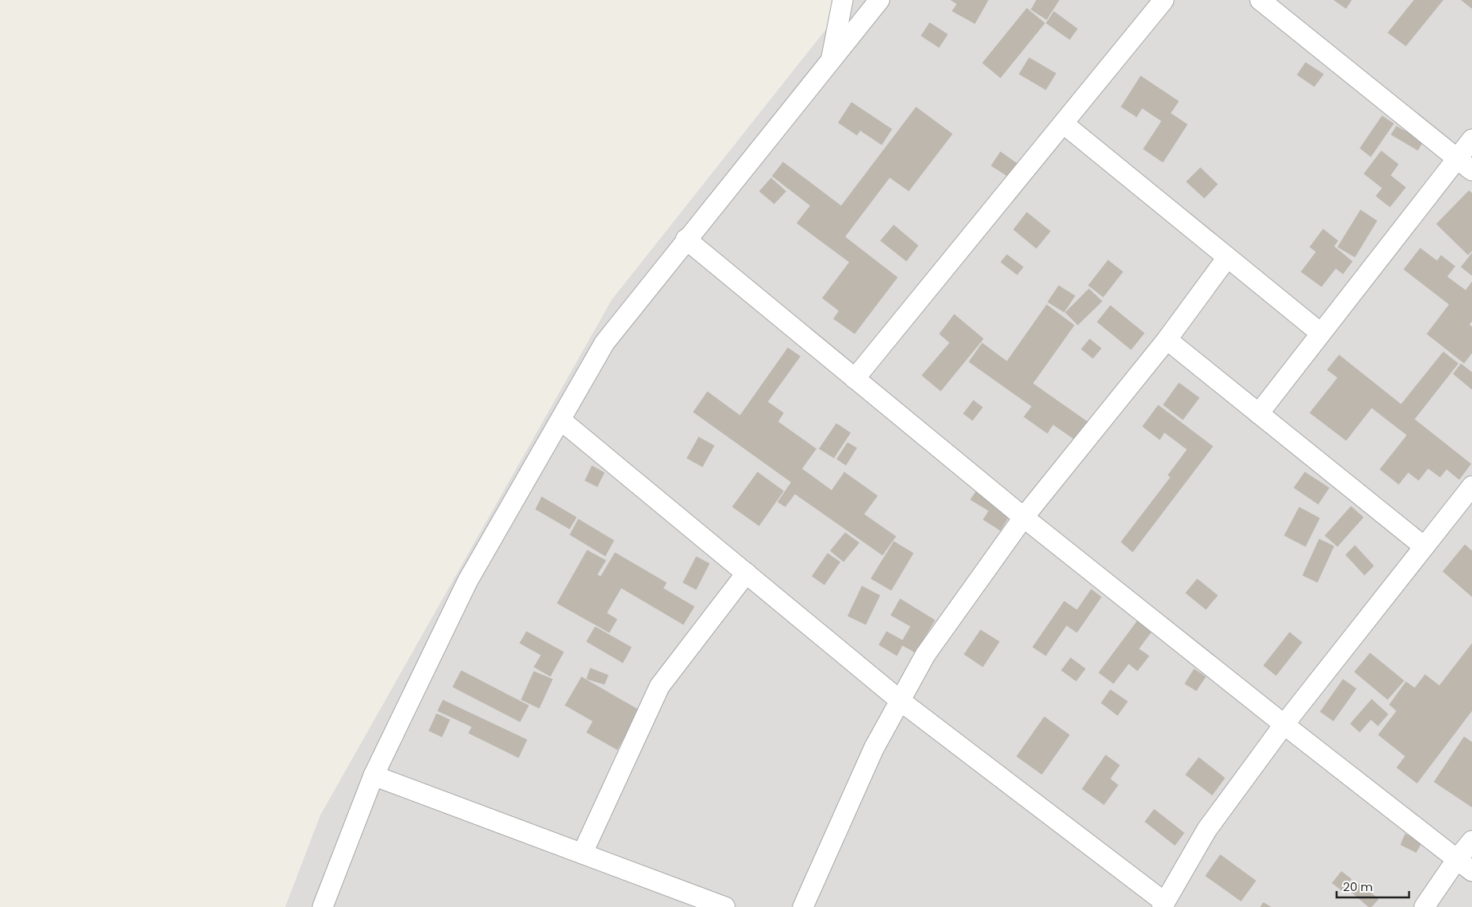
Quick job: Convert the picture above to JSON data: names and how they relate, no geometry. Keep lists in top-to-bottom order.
{
  "scale_bar": "20 m"
}
